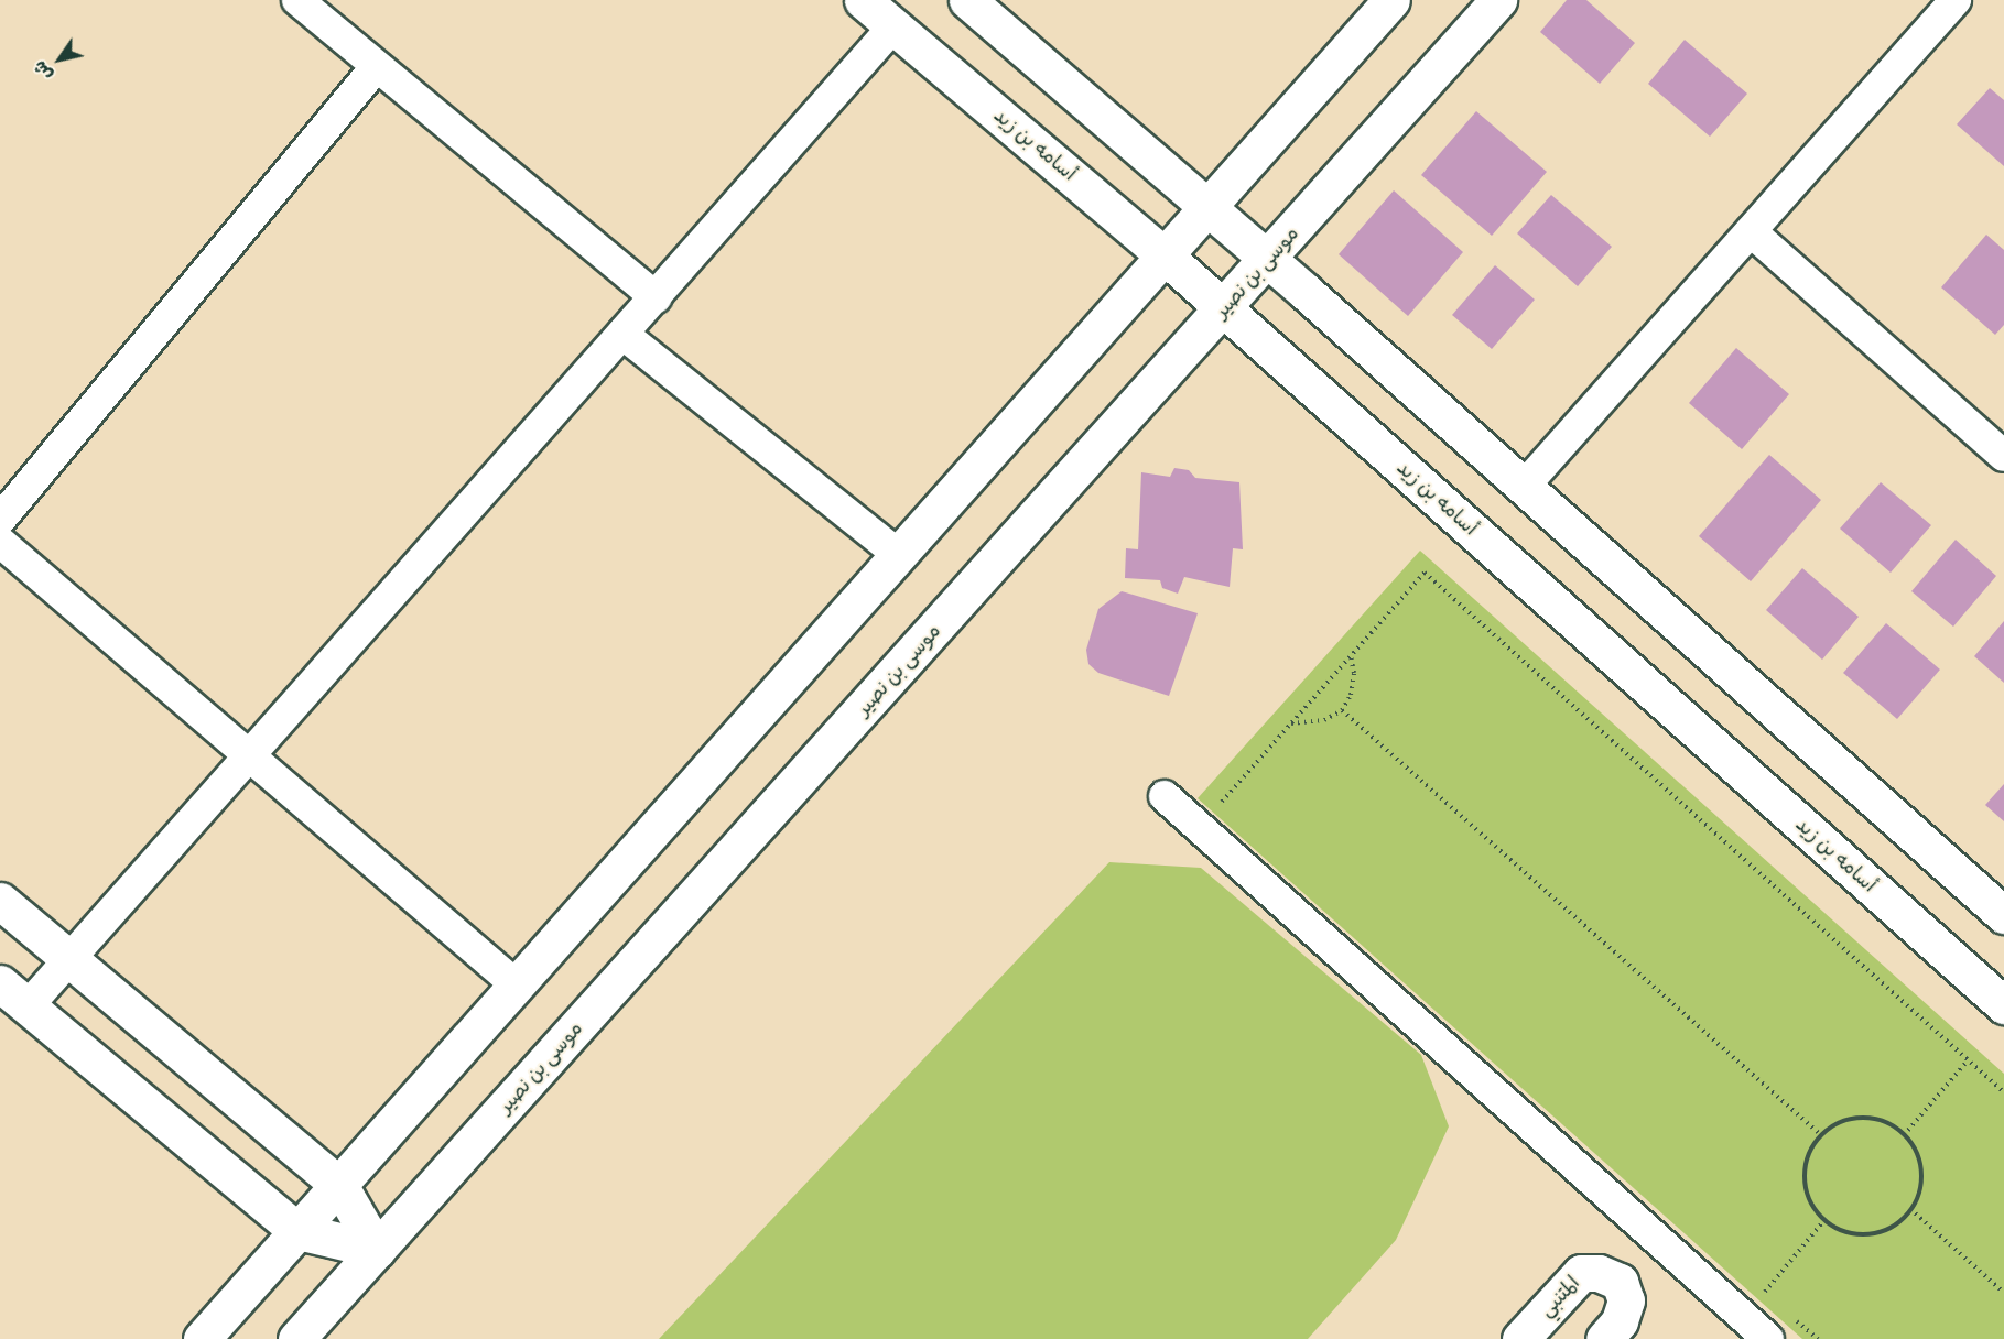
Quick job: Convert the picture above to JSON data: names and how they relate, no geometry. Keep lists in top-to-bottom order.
{
  "streets": {
    "street": ["أسامه بن زيد", "موسى بن نصير", "المتنبي"]
  },
  "crossings": [
    ["أسامه بن زيد", "موسى بن نصير"]
  ],
  "north": "bottom left"
}
